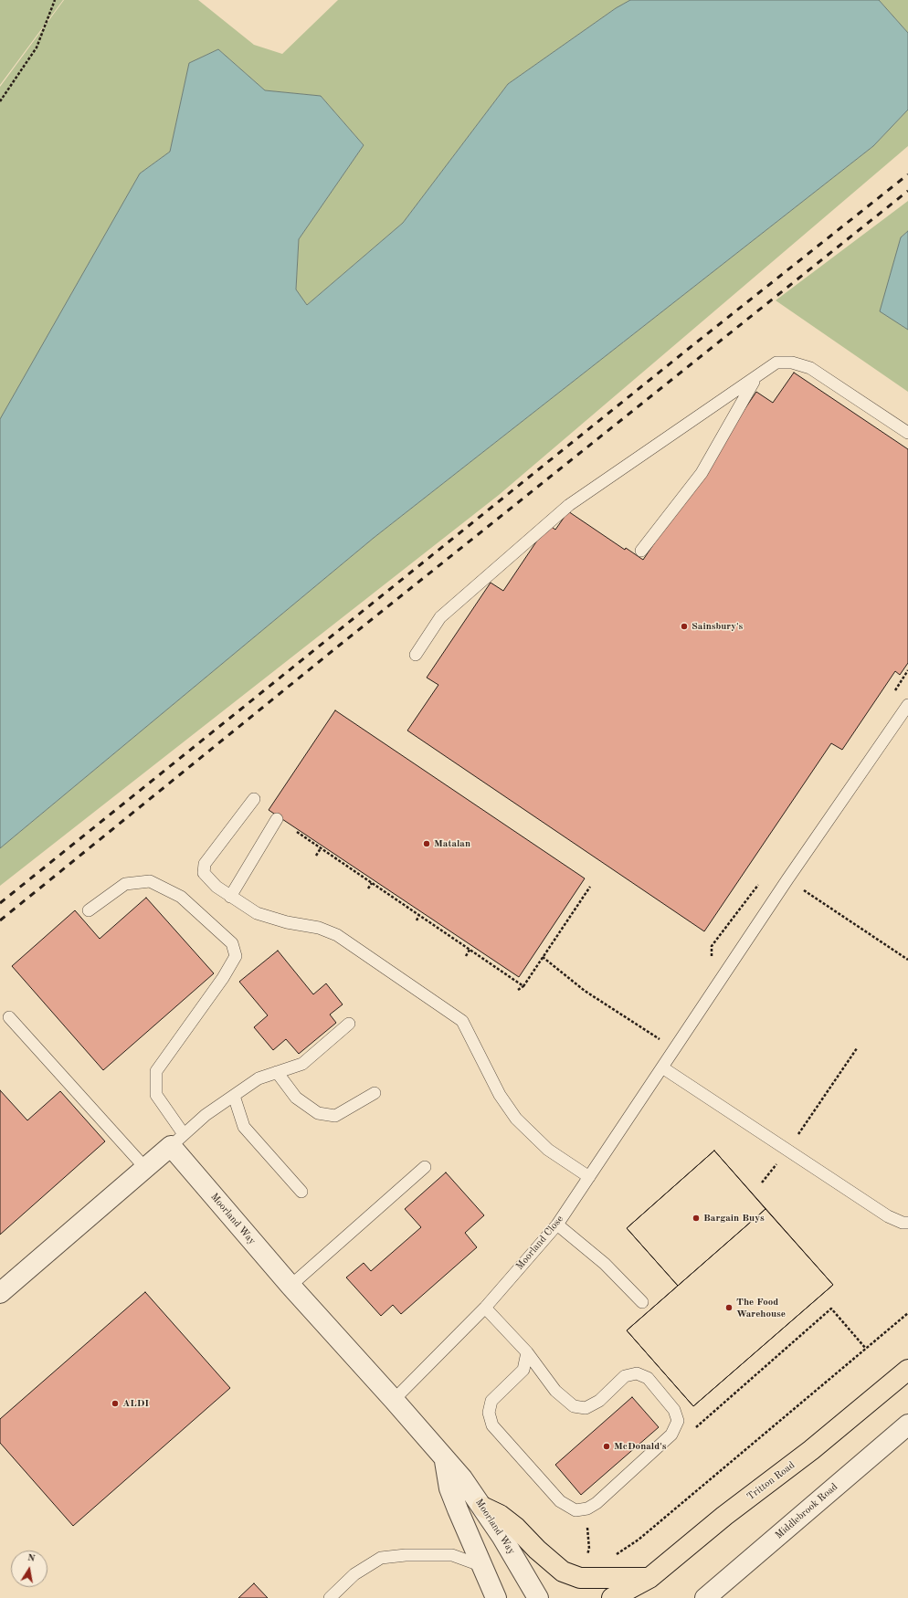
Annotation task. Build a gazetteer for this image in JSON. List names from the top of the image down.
{
  "streets": {
    "main road": ["Tritton Road"],
    "street": ["Moorland Way", "Middlebrook Road"],
    "lane": ["Moorland Close"]
  },
  "crossings": [
    ["Moorland Way", "Moorland Close"]
  ],
  "places": [
    "Sainsbury's",
    "Matalan",
    "Bargain Buys",
    "The Food Warehouse",
    "ALDI",
    "McDonald's"
  ],
  "north": "top"
}
